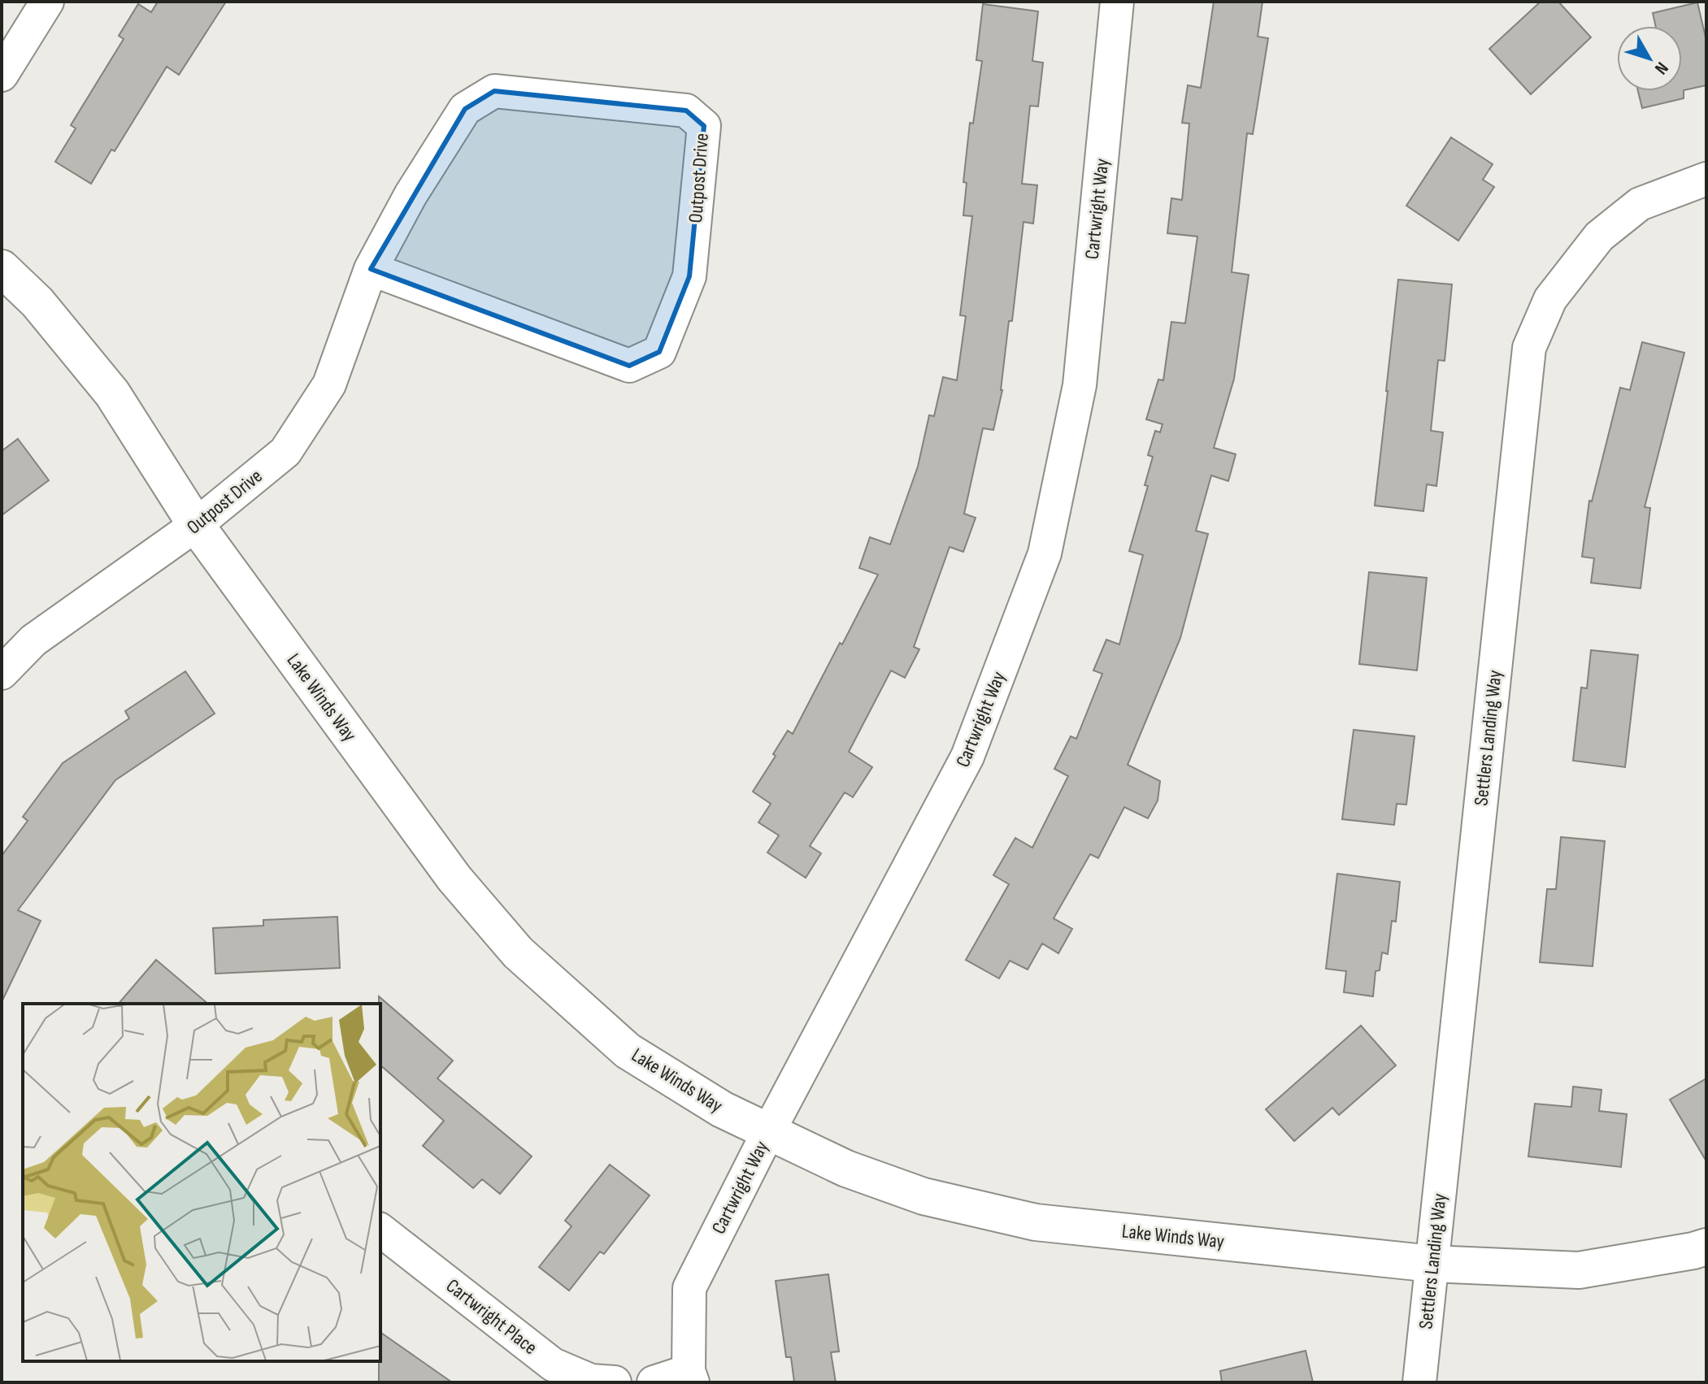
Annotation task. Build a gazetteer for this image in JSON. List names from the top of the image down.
{
  "streets": {
    "street": [
      "Outpost Drive",
      "Cartwright Way",
      "Lake Winds Way",
      "Settlers Landing Way",
      "Cartwright Place"
    ]
  },
  "crossings": [
    ["Outpost Drive", "Lake Winds Way"],
    ["Cartwright Way", "Lake Winds Way"],
    ["Lake Winds Way", "Settlers Landing Way"]
  ],
  "north": "bottom right"
}
